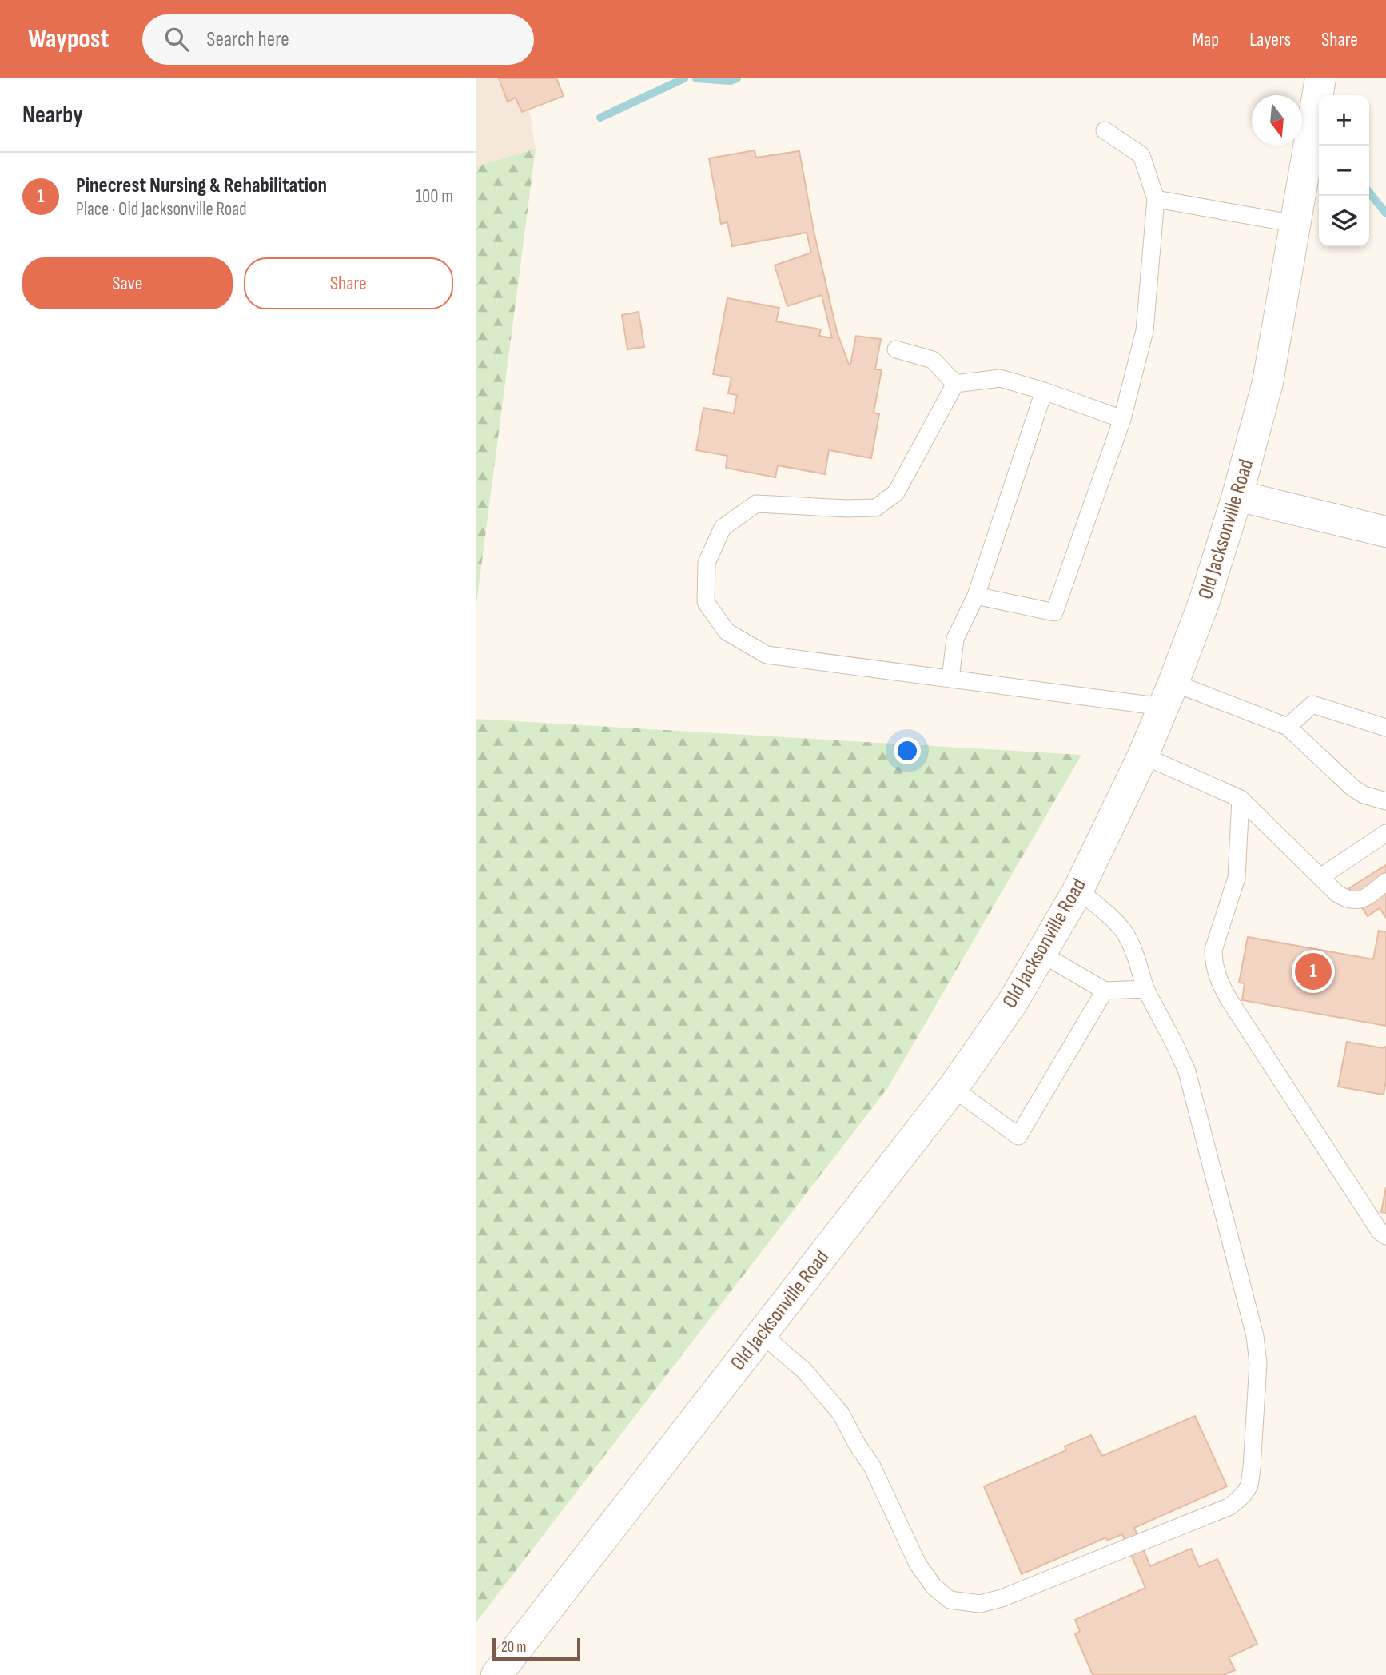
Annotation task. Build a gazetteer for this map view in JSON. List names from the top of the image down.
{
  "streets": {
    "main road": ["Old Jacksonville Road"]
  },
  "scale_bar": "20 m",
  "north": "bottom",
  "page": {
    "header": "Waypost",
    "search": "Search here",
    "nav": ["Map", "Layers", "Share"],
    "heading": "Nearby",
    "map_buttons": ["+", "−"],
    "list": [
      {
        "mark": "1",
        "name": "Pinecrest Nursing & Rehabilitation",
        "note": "Place · Old Jacksonville Road",
        "value": "100 m"
      }
    ],
    "buttons": ["Save", "Share"],
    "pins": "1",
    "scale": "20 m"
  }
}
